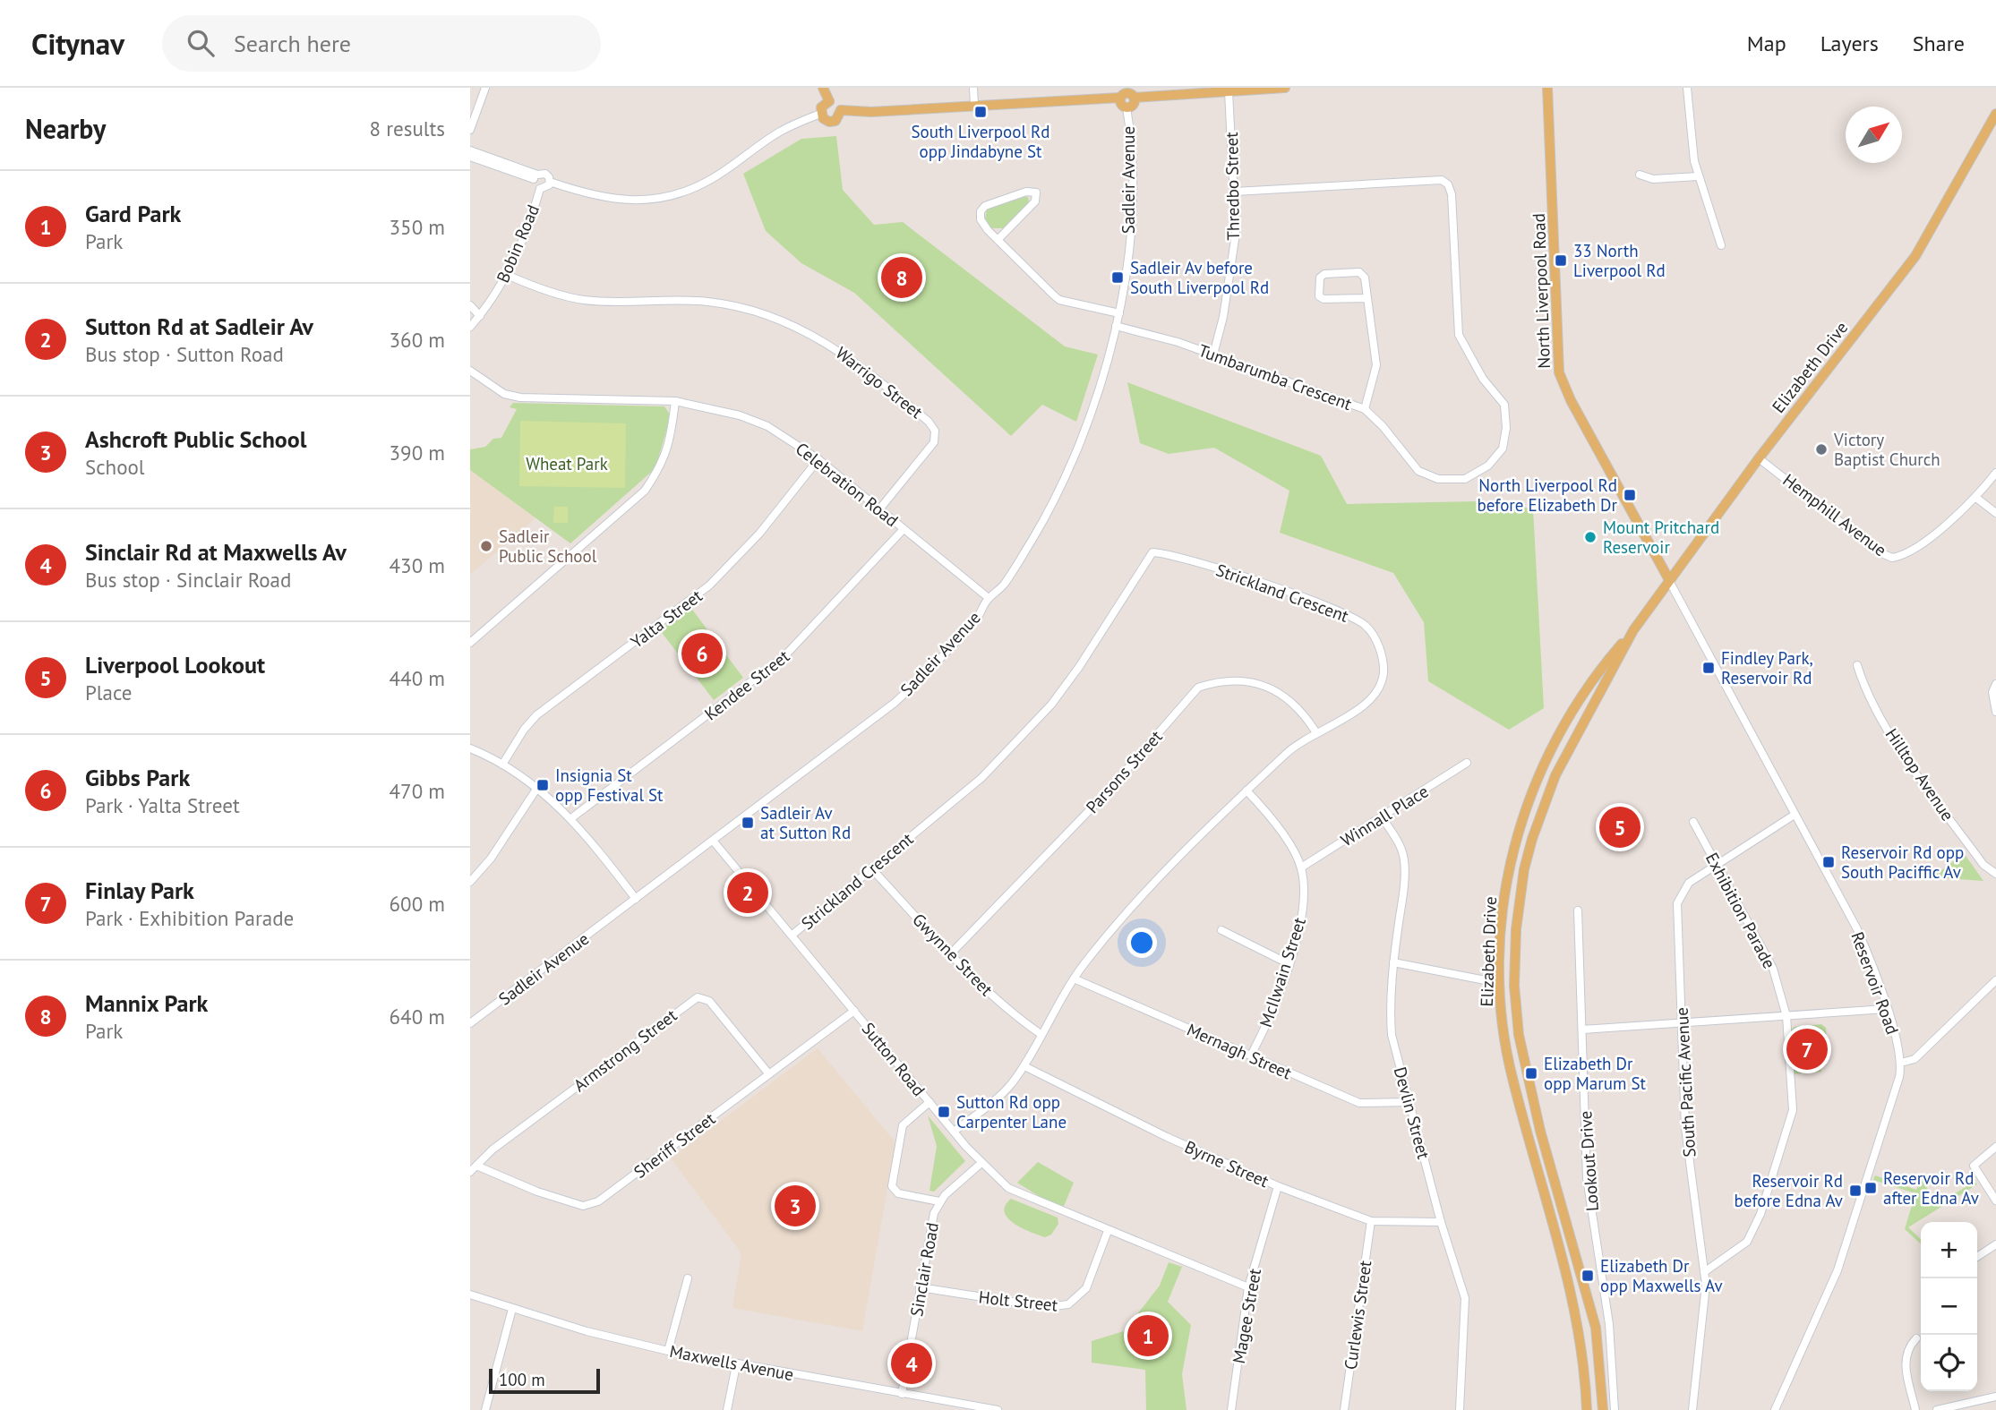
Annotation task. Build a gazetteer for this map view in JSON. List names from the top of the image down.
{
  "streets": {
    "main road": ["North Liverpool Road", "Elizabeth Drive"],
    "street": [
      "Sadleir Avenue",
      "Thredbo Street",
      "Bobin Road",
      "Tumbarumba Crescent",
      "Warrigo Street",
      "Celebration Road",
      "Hemphill Avenue",
      "Strickland Crescent",
      "Yalta Street",
      "Kendee Street",
      "Parsons Street",
      "Hilltop Avenue",
      "Winnall Place",
      "Exhibition Parade",
      "Gwynne Street",
      "McIlwain Street",
      "Reservoir Road",
      "Armstrong Street",
      "Mernagh Street",
      "Sutton Road",
      "South Pacific Avenue",
      "Devlin Street",
      "Sheriff Street",
      "Lookout Drive",
      "Byrne Street",
      "Sinclair Road",
      "Holt Street",
      "Curlewis Street",
      "Magee Street",
      "Maxwells Avenue"
    ]
  },
  "crossings": [
    ["Sadleir Avenue", "Tumbarumba Crescent"],
    ["Sadleir Avenue", "Celebration Road"],
    ["Sadleir Avenue", "Sutton Road"],
    ["Thredbo Street", "Tumbarumba Crescent"],
    ["Bobin Road", "Warrigo Street"],
    ["North Liverpool Road", "Elizabeth Drive"],
    ["North Liverpool Road", "Reservoir Road"],
    ["Elizabeth Drive", "Hemphill Avenue"],
    ["Elizabeth Drive", "Reservoir Road"],
    ["Warrigo Street", "Celebration Road"],
    ["Celebration Road", "Yalta Street"],
    ["Celebration Road", "Kendee Street"],
    ["Strickland Crescent", "Parsons Street"],
    ["Strickland Crescent", "Gwynne Street"],
    ["Strickland Crescent", "McIlwain Street"],
    ["Strickland Crescent", "Mernagh Street"],
    ["Strickland Crescent", "Sutton Road"],
    ["Strickland Crescent", "Byrne Street"],
    ["Parsons Street", "Gwynne Street"],
    ["Winnall Place", "McIlwain Street"],
    ["Winnall Place", "Devlin Street"],
    ["Exhibition Parade", "South Pacific Avenue"],
    ["McIlwain Street", "Mernagh Street"],
    ["Reservoir Road", "South Pacific Avenue"],
    ["Armstrong Street", "Sheriff Street"],
    ["Mernagh Street", "Devlin Street"],
    ["Sutton Road", "Sheriff Street"],
    ["Sutton Road", "Sinclair Road"],
    ["Sutton Road", "Holt Street"],
    ["Sutton Road", "Magee Street"],
    ["Devlin Street", "Byrne Street"],
    ["Byrne Street", "Curlewis Street"],
    ["Byrne Street", "Magee Street"],
    ["Sinclair Road", "Holt Street"],
    ["Sinclair Road", "Maxwells Avenue"]
  ],
  "parks": ["Wheat Park"],
  "places": {
    "transit": [
      "South Liverpool Rd opp Jindabyne St",
      "33 North Liverpool Rd",
      "Sadleir Av before South Liverpool Rd",
      "North Liverpool Rd before Elizabeth Dr",
      "Findley Park, Reservoir Rd",
      "Insignia St opp Festival St",
      "Sadleir Av at Sutton Rd",
      "Reservoir Rd opp South Paciffic Av",
      "Elizabeth Dr opp Marum St",
      "Sutton Rd opp Carpenter Lane",
      "Reservoir Rd after Edna Av",
      "Reservoir Rd before Edna Av",
      "Elizabeth Dr opp Maxwells Av"
    ],
    "other": ["Victory Baptist Church", "Mount Pritchard Reservoir", "Sadleir Public School"]
  },
  "scale_bar": "100 m",
  "north": "top right",
  "page": {
    "header": "Citynav",
    "search": "Search here",
    "nav": ["Map", "Layers", "Share"],
    "heading": ["Nearby", "8 results"],
    "list": [
      {
        "mark": "1",
        "name": "Gard Park",
        "note": "Park",
        "value": "350 m"
      },
      {
        "mark": "2",
        "name": "Sutton Rd at Sadleir Av",
        "note": "Bus stop · Sutton Road",
        "value": "360 m"
      },
      {
        "mark": "3",
        "name": "Ashcroft Public School",
        "note": "School",
        "value": "390 m"
      },
      {
        "mark": "4",
        "name": "Sinclair Rd at Maxwells Av",
        "note": "Bus stop · Sinclair Road",
        "value": "430 m"
      },
      {
        "mark": "5",
        "name": "Liverpool Lookout",
        "note": "Place",
        "value": "440 m"
      },
      {
        "mark": "6",
        "name": "Gibbs Park",
        "note": "Park · Yalta Street",
        "value": "470 m"
      },
      {
        "mark": "7",
        "name": "Finlay Park",
        "note": "Park · Exhibition Parade",
        "value": "600 m"
      },
      {
        "mark": "8",
        "name": "Mannix Park",
        "note": "Park",
        "value": "640 m"
      }
    ],
    "pins": [
      "8",
      "6",
      "5",
      "2",
      "7",
      "3",
      "1",
      "4"
    ],
    "map_buttons": ["+", "−"],
    "scale": "100 m"
  }
}
